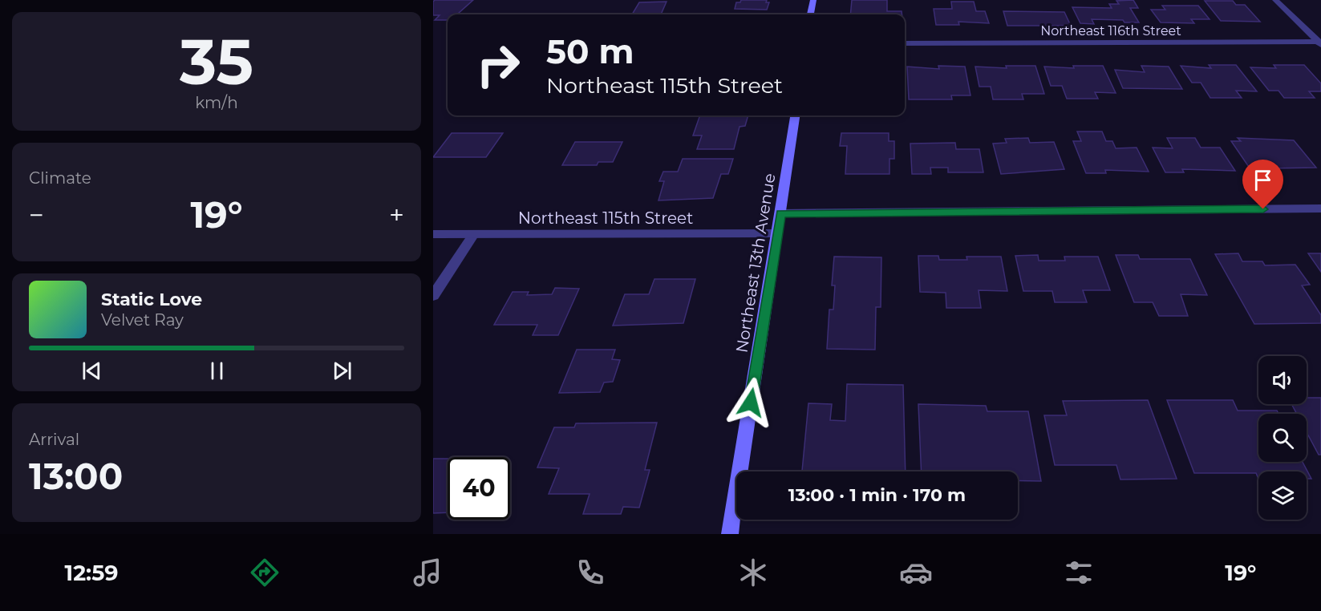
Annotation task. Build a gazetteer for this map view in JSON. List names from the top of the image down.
{
  "streets": {
    "street": ["Northeast 116th Street", "Northeast 115th Street", "Northeast 13th Avenue"]
  },
  "crossings": [
    ["Northeast 115th Street", "Northeast 13th Avenue"]
  ],
  "page": {
    "tile": [
      ["35", "km/h"],
      "Climate",
      ["Arrival", "13:00"]
    ],
    "turn": ["50 m", "Northeast 115th Street"],
    "heat": ["−", "19°", "+"],
    "song": ["Static Love", "Velvet Ray"],
    "limit": "40",
    "trip": "13:00 · 1 min · 170 m",
    "tabs": ["12:59", "19°"]
  }
}
